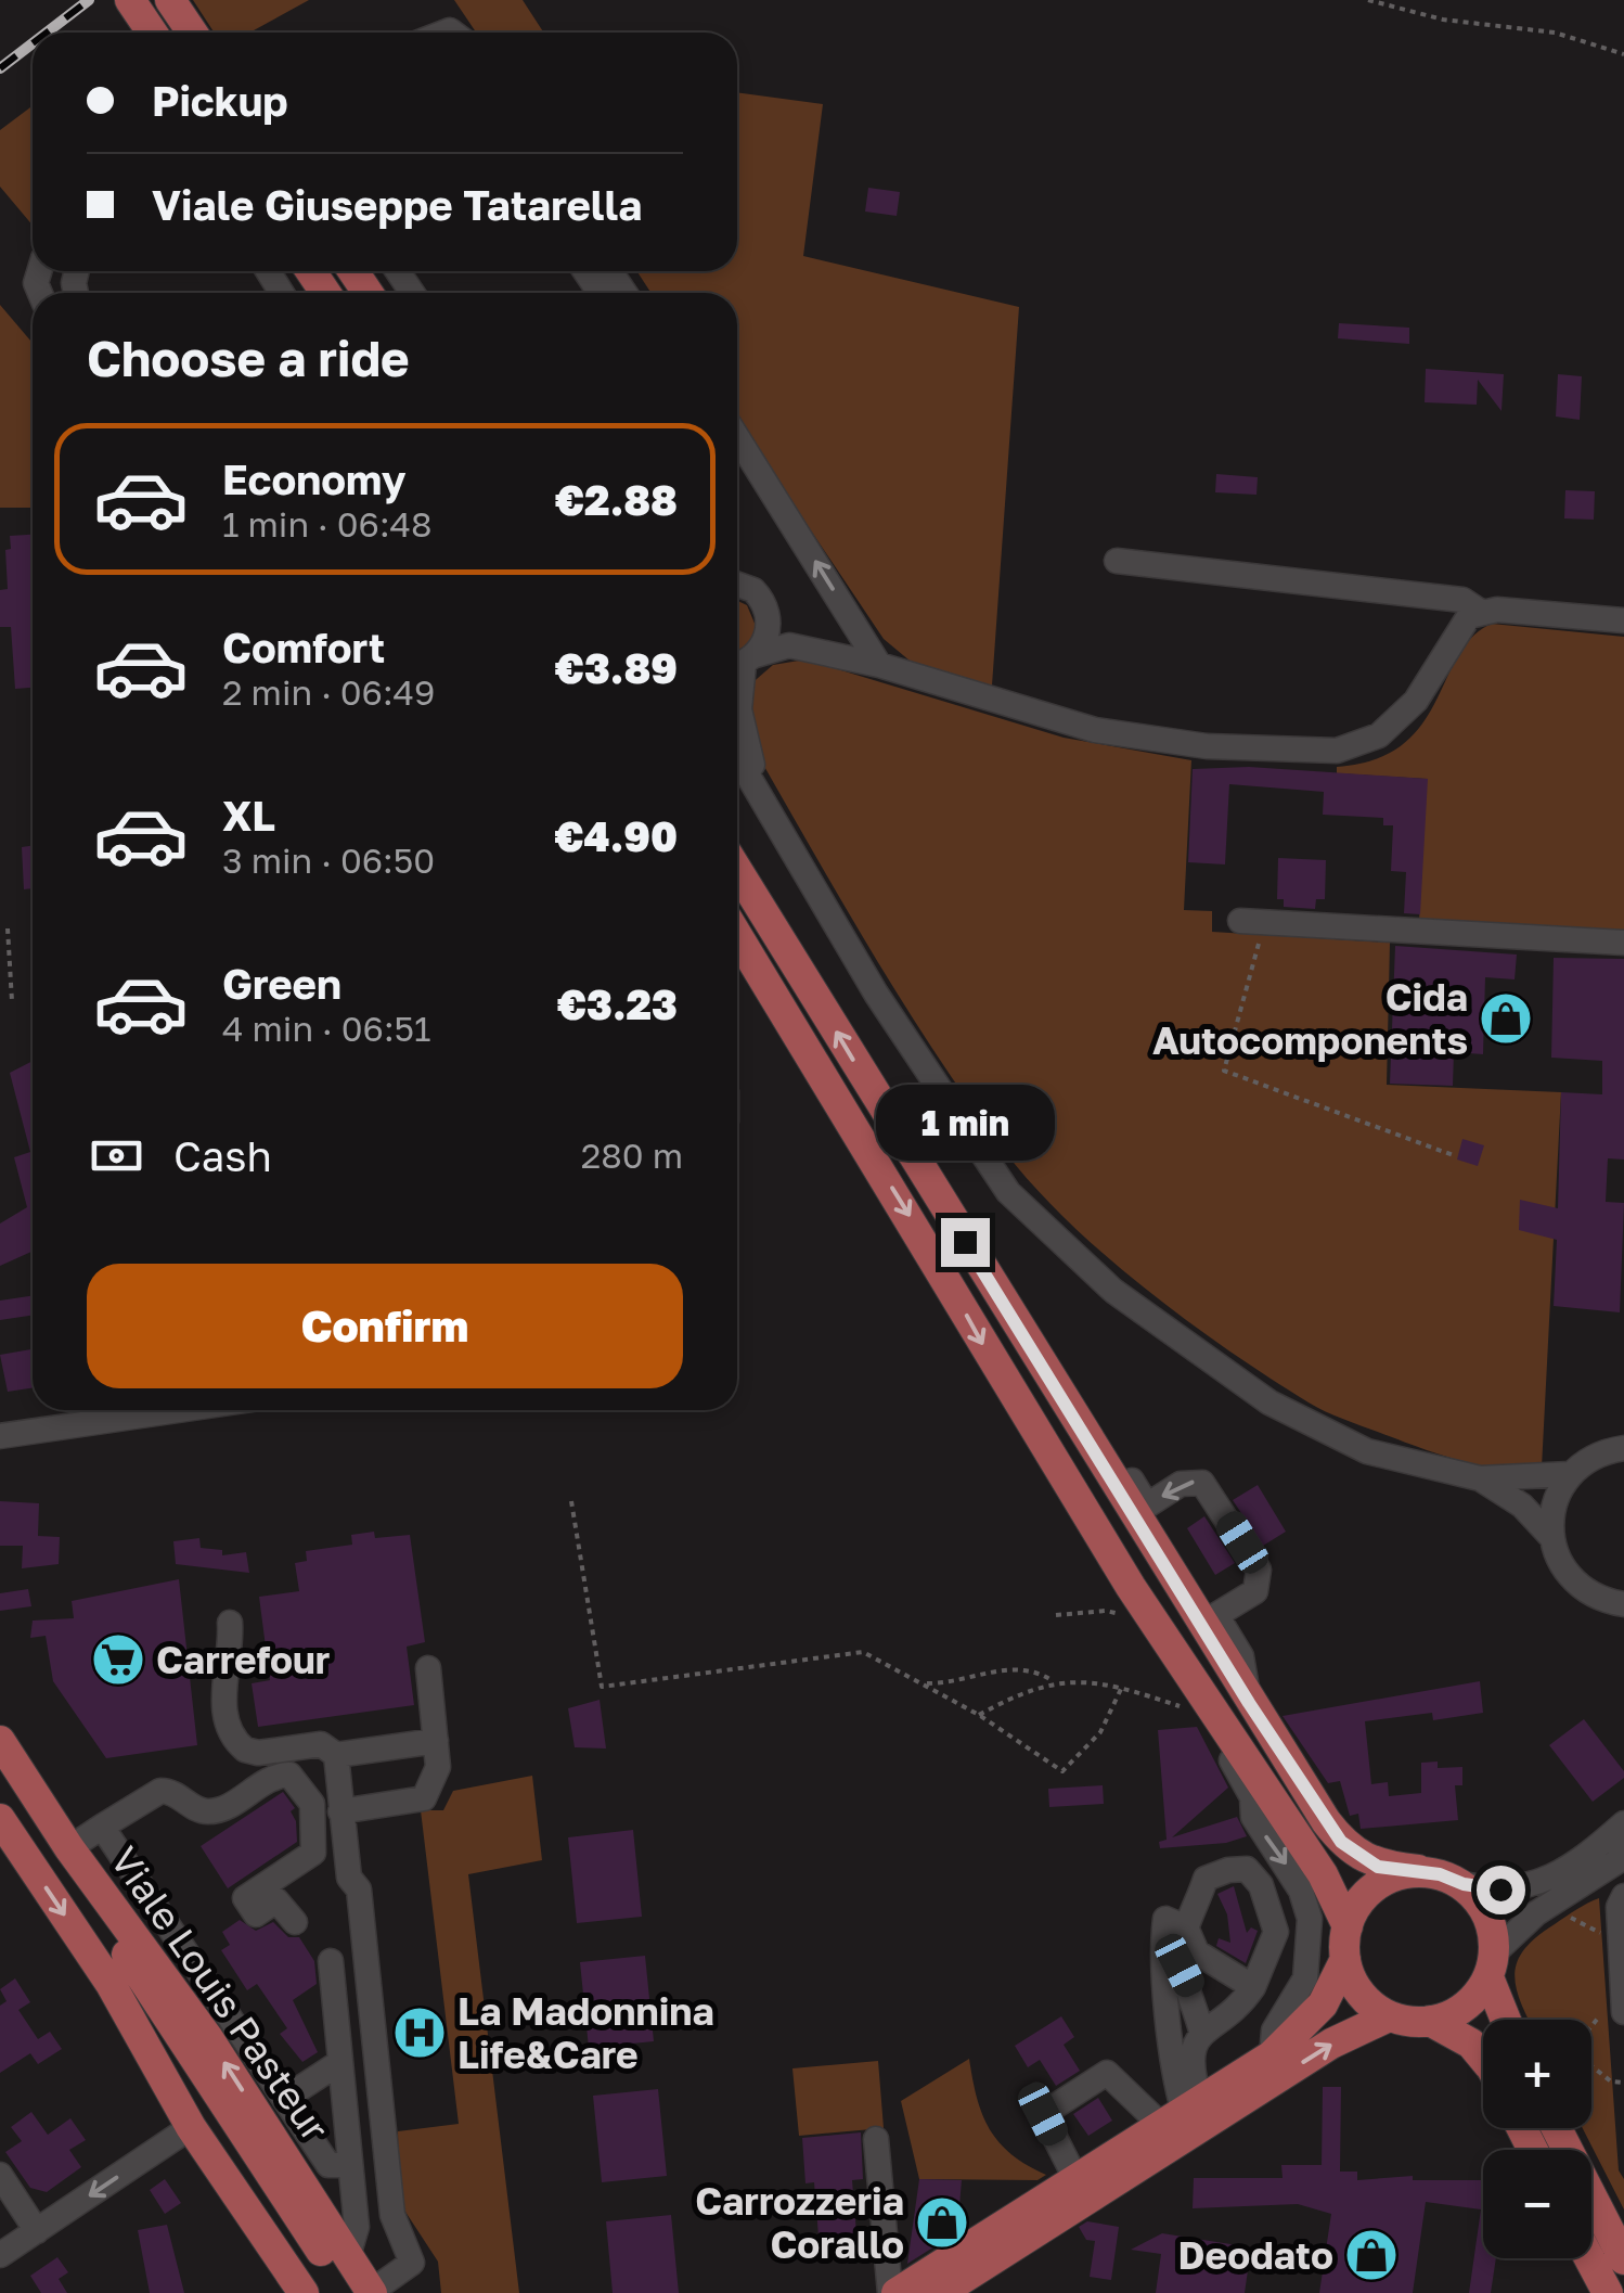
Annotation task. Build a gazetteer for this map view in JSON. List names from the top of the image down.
{
  "streets": {
    "main road": ["Viale Louis Pasteur"]
  },
  "places": {
    "shop": ["Cida Autocomponents", "Carrozzeria Corallo", "Deodato"],
    "supermarket": ["Carrefour"],
    "hospital": ["La Madonnina Life&Care"]
  },
  "page": {
    "banner": ["Pickup", "Viale Giuseppe Tatarella"],
    "heading": "Choose a ride",
    "list": [
      {
        "name": "Economy",
        "note": "1 min · 06:48",
        "value": "€2.88"
      },
      {
        "name": "Comfort",
        "note": "2 min · 06:49",
        "value": "€3.89"
      },
      {
        "name": "XL",
        "note": "3 min · 06:50",
        "value": "€4.90"
      },
      {
        "name": "Green",
        "note": "4 min · 06:51",
        "value": "€3.23"
      }
    ],
    "bubble": "1 min",
    "pay": ["Cash", "280 m"],
    "buttons": "Confirm",
    "map_buttons": ["+", "−"]
  }
}
